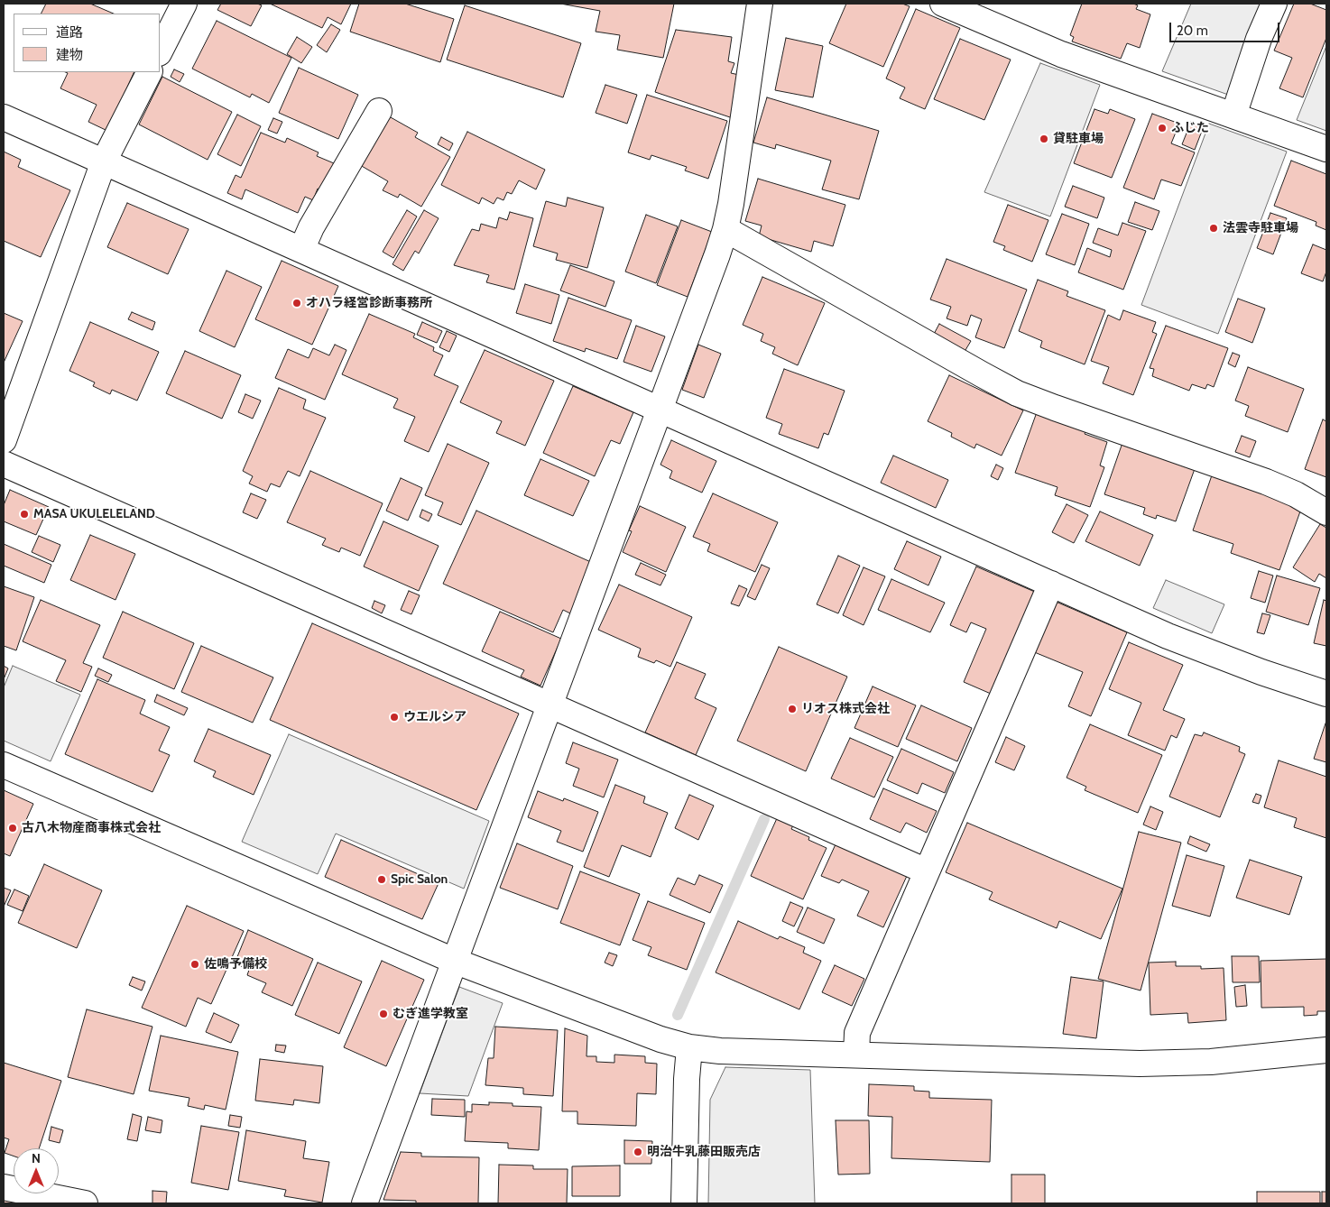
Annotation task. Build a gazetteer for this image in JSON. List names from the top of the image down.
{
  "places": [
    "ふじた",
    "貸駐車場",
    "法雲寺駐車場",
    "オハラ経営診断事務所",
    "MASA UKULELELAND",
    "リオス株式会社",
    "ウエルシア",
    "古八木物産商事株式会社",
    "Spic Salon",
    "佐鳴予備校",
    "むぎ進学教室",
    "明治牛乳藤田販売店"
  ],
  "legend": ["道路", "建物"],
  "scale_bar": "20 m",
  "north": "top"
}
